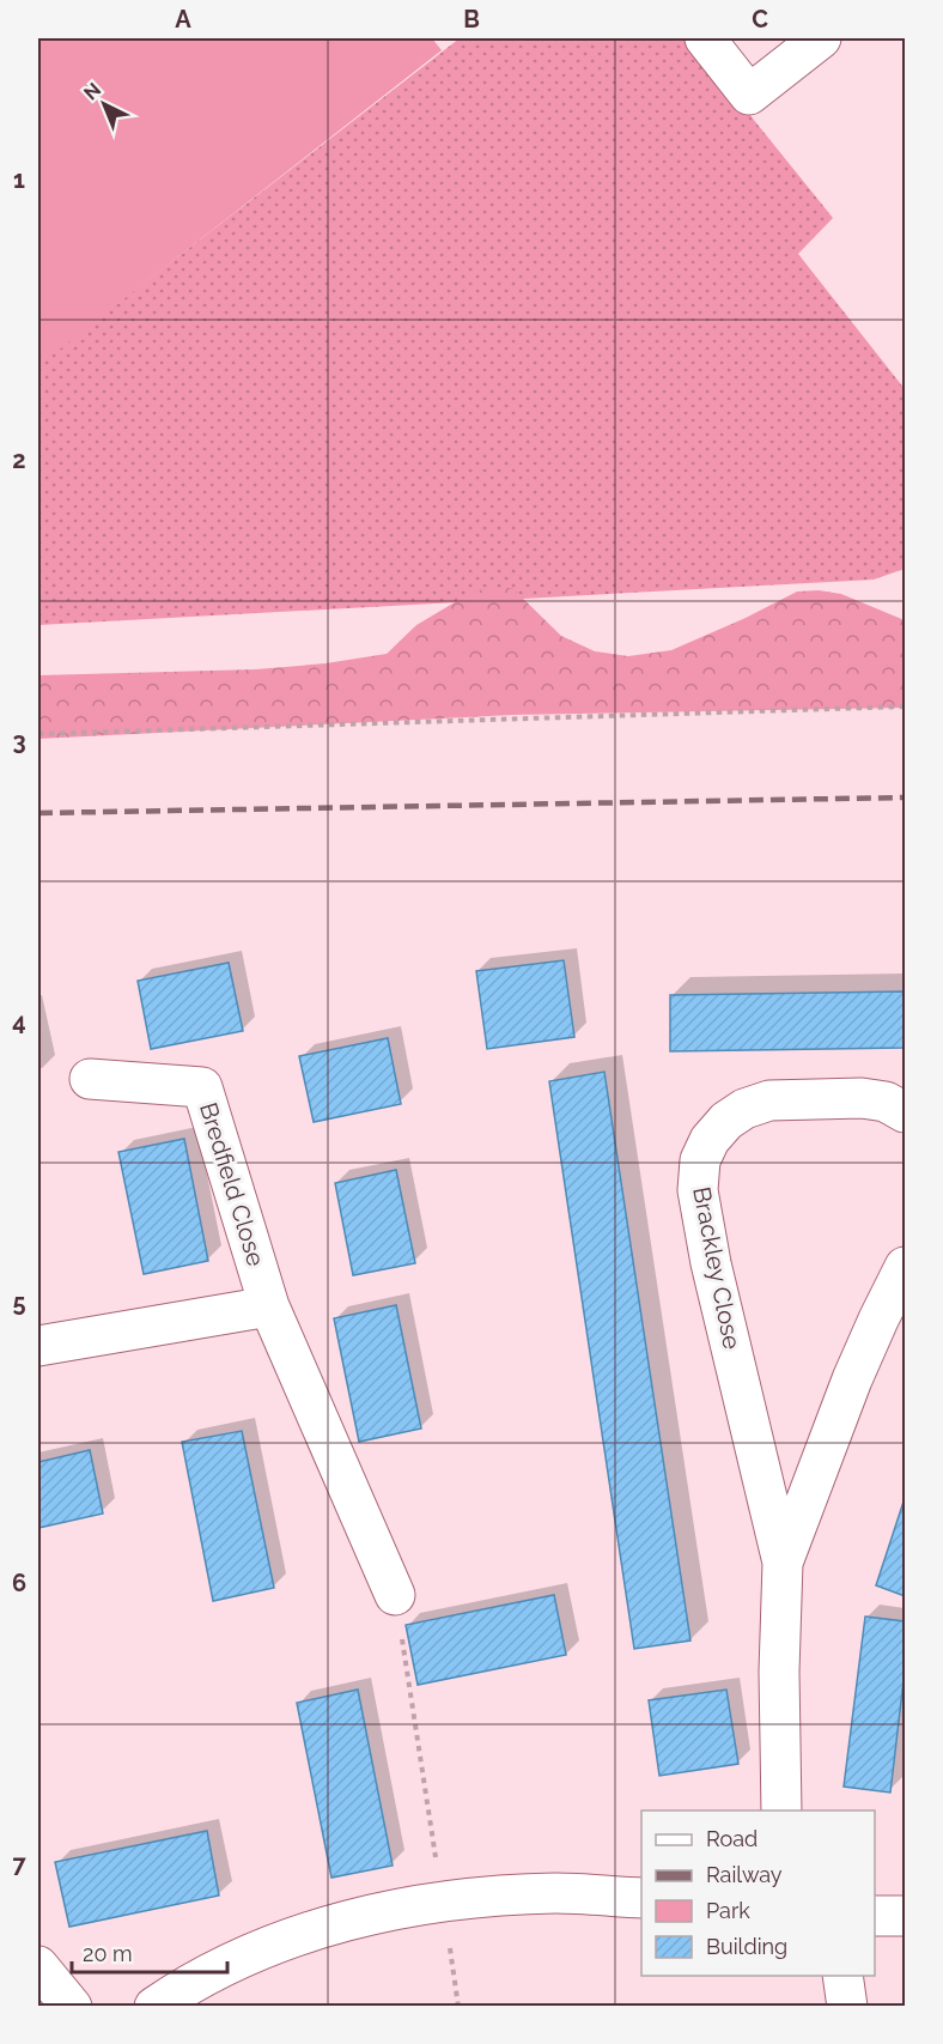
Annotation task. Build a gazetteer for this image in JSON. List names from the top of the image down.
{
  "streets": {
    "street": ["Bredfield Close", "Brackley Close"]
  },
  "legend": [
    "Road",
    "Railway",
    "Park",
    "Building"
  ],
  "scale_bar": "20 m",
  "north": "top left",
  "grid": {
    "columns": ["A", "B", "C"],
    "rows": [
      "1",
      "2",
      "3",
      "4",
      "5",
      "6",
      "7"
    ]
  }
}
